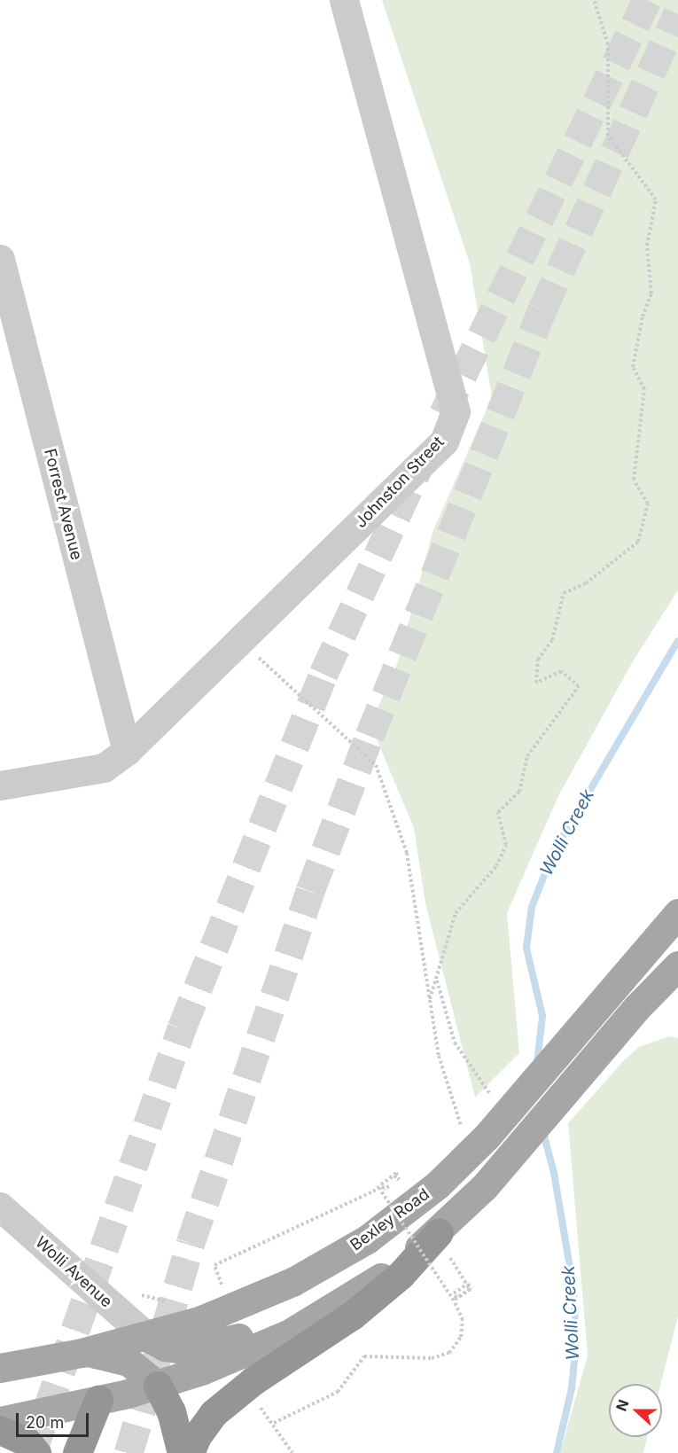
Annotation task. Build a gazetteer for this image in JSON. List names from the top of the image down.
{
  "streets": {
    "main road": ["Bexley Road"],
    "street": ["Johnston Street", "Forrest Avenue", "Wolli Avenue"]
  },
  "crossings": [
    ["Johnston Street", "Forrest Avenue"],
    ["Bexley Road", "Wolli Avenue"]
  ],
  "water": ["Wolli Creek"],
  "scale_bar": "20 m",
  "north": "left"
}
